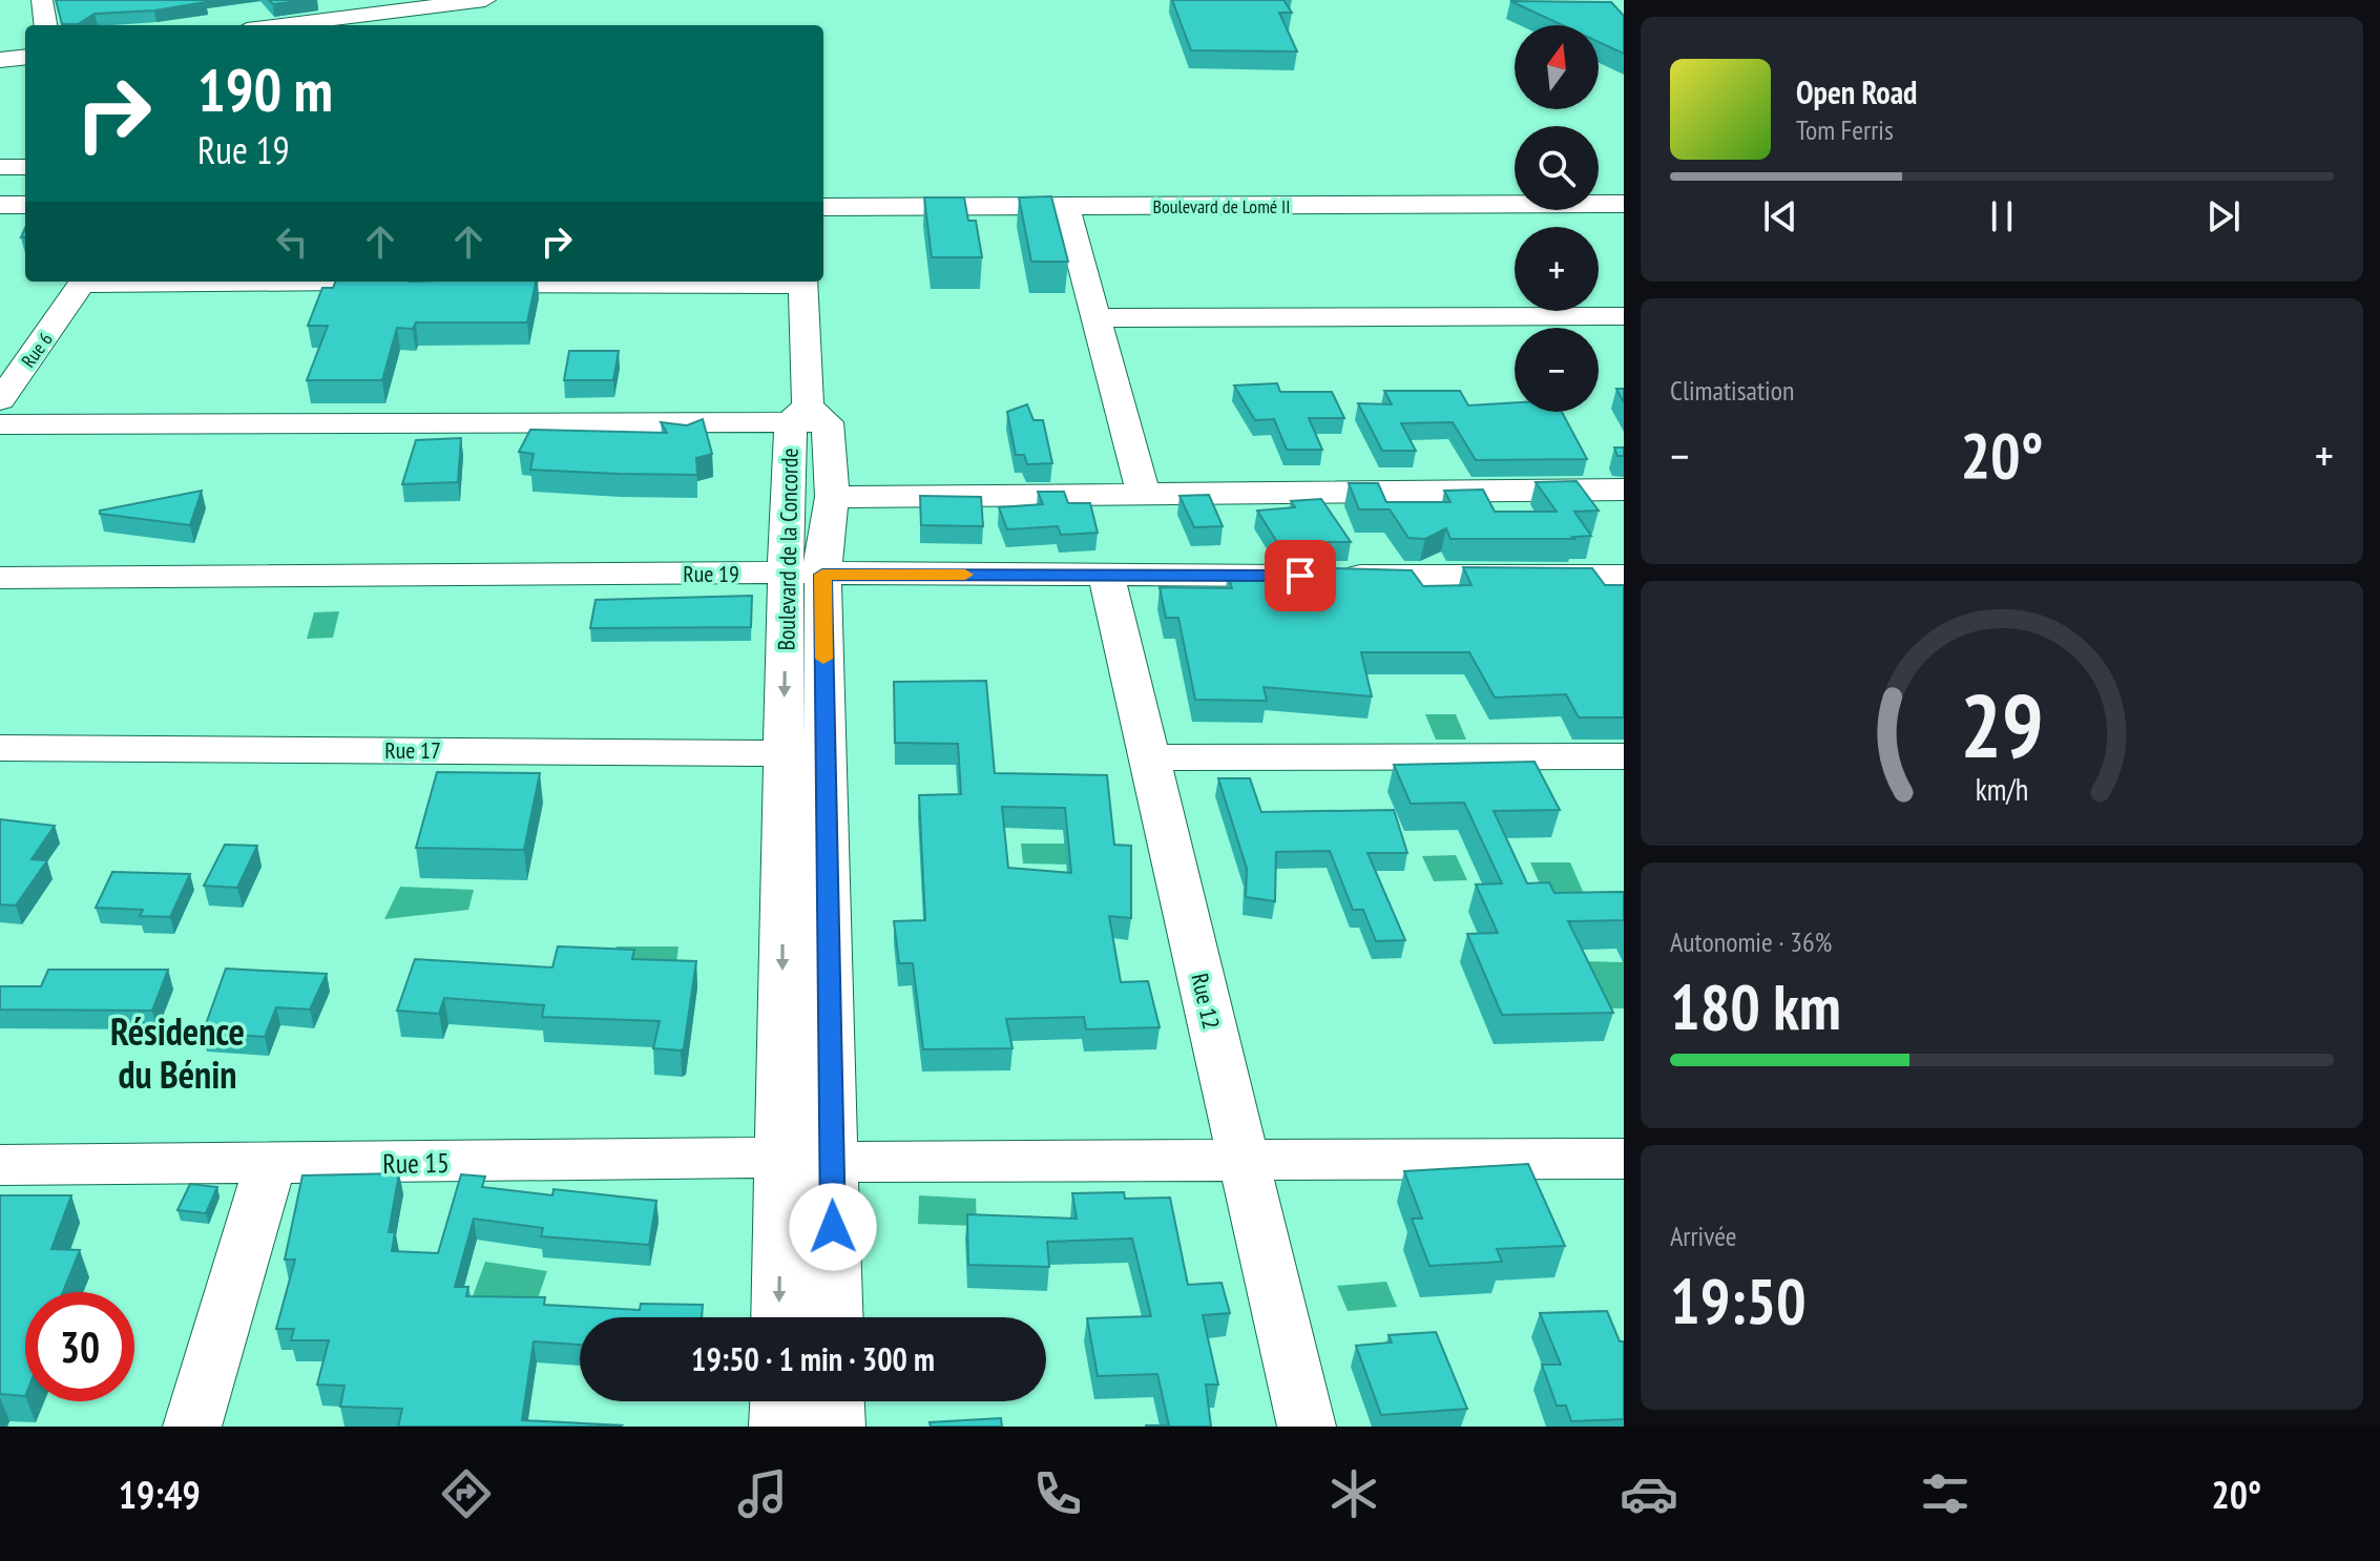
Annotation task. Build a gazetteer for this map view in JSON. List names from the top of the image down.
{
  "streets": {
    "street": [
      "Boulevard de Lomé II",
      "Rue 6",
      "Boulevard de la Concorde",
      "Rue 19",
      "Rue 17",
      "Rue 12",
      "Rue 15"
    ]
  },
  "crossings": [
    ["Boulevard de la Concorde", "Rue 19"],
    ["Boulevard de la Concorde", "Rue 17"],
    ["Boulevard de la Concorde", "Rue 15"],
    ["Rue 19", "Rue 12"],
    ["Rue 12", "Rue 15"]
  ],
  "districts": ["Résidence du Bénin"],
  "north": "top",
  "page": {
    "map_buttons": ["+", "−"],
    "turn": ["190 m", "Rue 19"],
    "song": ["Open Road", "Tom Ferris"],
    "tile": [
      "Climatisation",
      ["Autonomie · 36%", "180 km"],
      ["Arrivée", "19:50"]
    ],
    "heat": ["−", "20°", "+"],
    "limit": "30",
    "trip": "19:50 · 1 min · 300 m",
    "tabs": ["19:49", "20°"],
    "gauge": ["29", "km/h"]
  }
}
